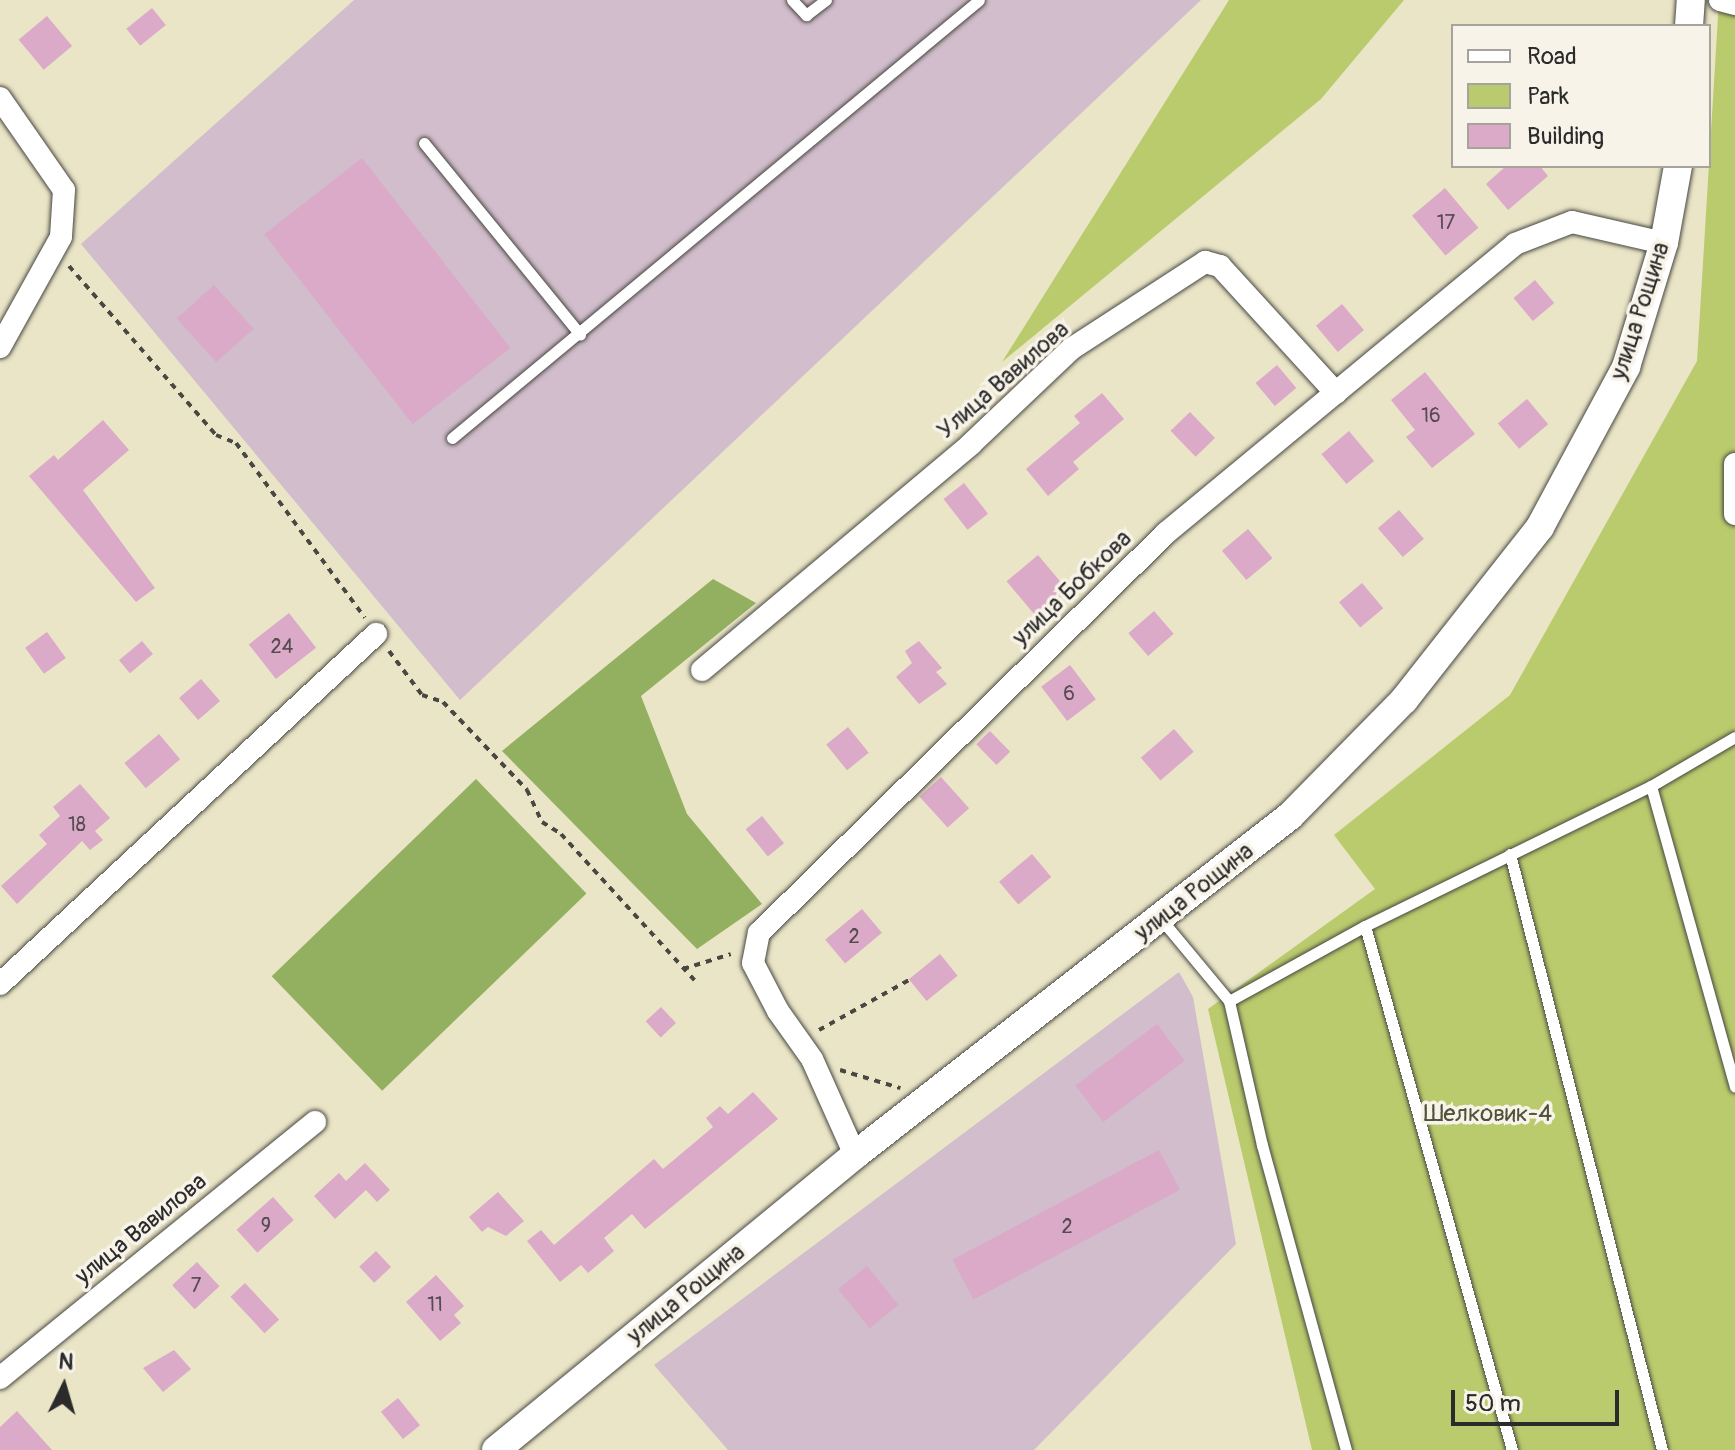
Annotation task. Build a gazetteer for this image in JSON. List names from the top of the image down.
{
  "streets": {
    "street": [
      "улица Рощина",
      "Улица Вавилова",
      "улица Бобкова",
      "улица Вавилова"
    ]
  },
  "crossings": [
    ["улица Рощина", "улица Бобкова"],
    ["Улица Вавилова", "улица Бобкова"]
  ],
  "parks": ["Шелковик-4"],
  "house_numbers": [
    "17",
    "16",
    "24",
    "6",
    "18",
    "2",
    "9",
    "2",
    "7",
    "11"
  ],
  "legend": ["Road", "Park", "Building"],
  "scale_bar": "50 m",
  "north": "top"
}
